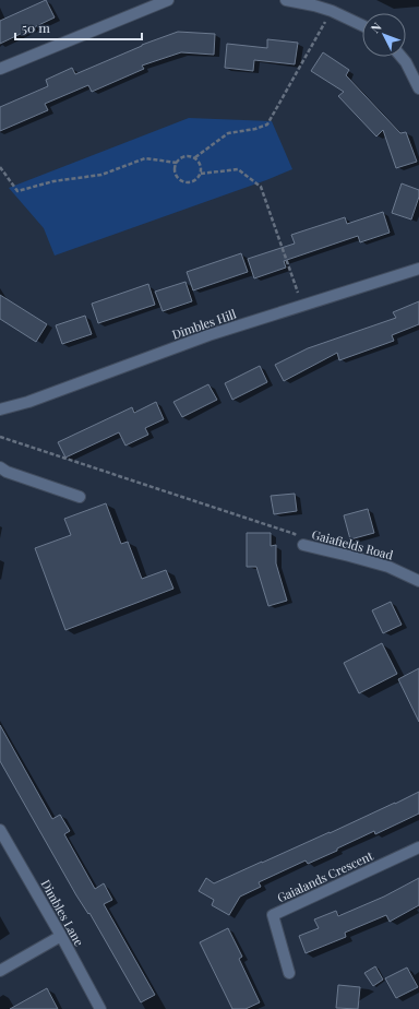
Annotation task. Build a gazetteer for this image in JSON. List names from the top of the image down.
{
  "streets": {
    "street": [
      "Dimbles Hill",
      "Gaiafields Road",
      "Gaialands Crescent",
      "Dimbles Lane"
    ]
  },
  "scale_bar": "50 m",
  "north": "top left"
}
